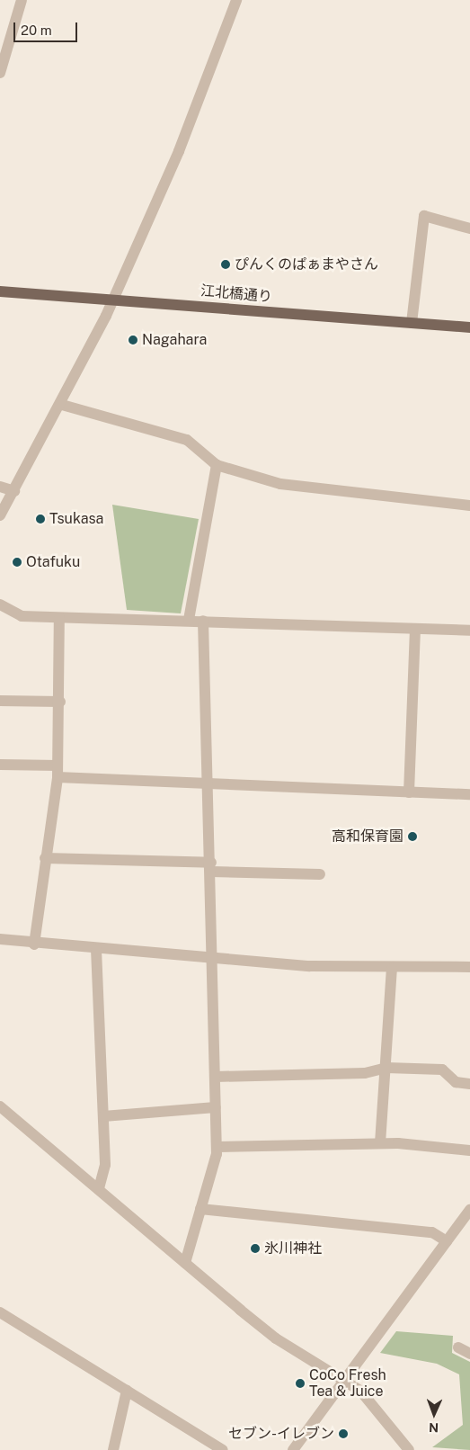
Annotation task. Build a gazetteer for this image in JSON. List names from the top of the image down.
{
  "streets": {
    "main road": ["江北橋通り"]
  },
  "places": [
    "ぴんくのぱぁまやさん",
    "Nagahara",
    "Tsukasa",
    "Otafuku",
    "高和保育園",
    "氷川神社",
    "CoCo Fresh Tea & Juice",
    "セブン-イレブン"
  ],
  "scale_bar": "20 m",
  "north": "bottom"
}
